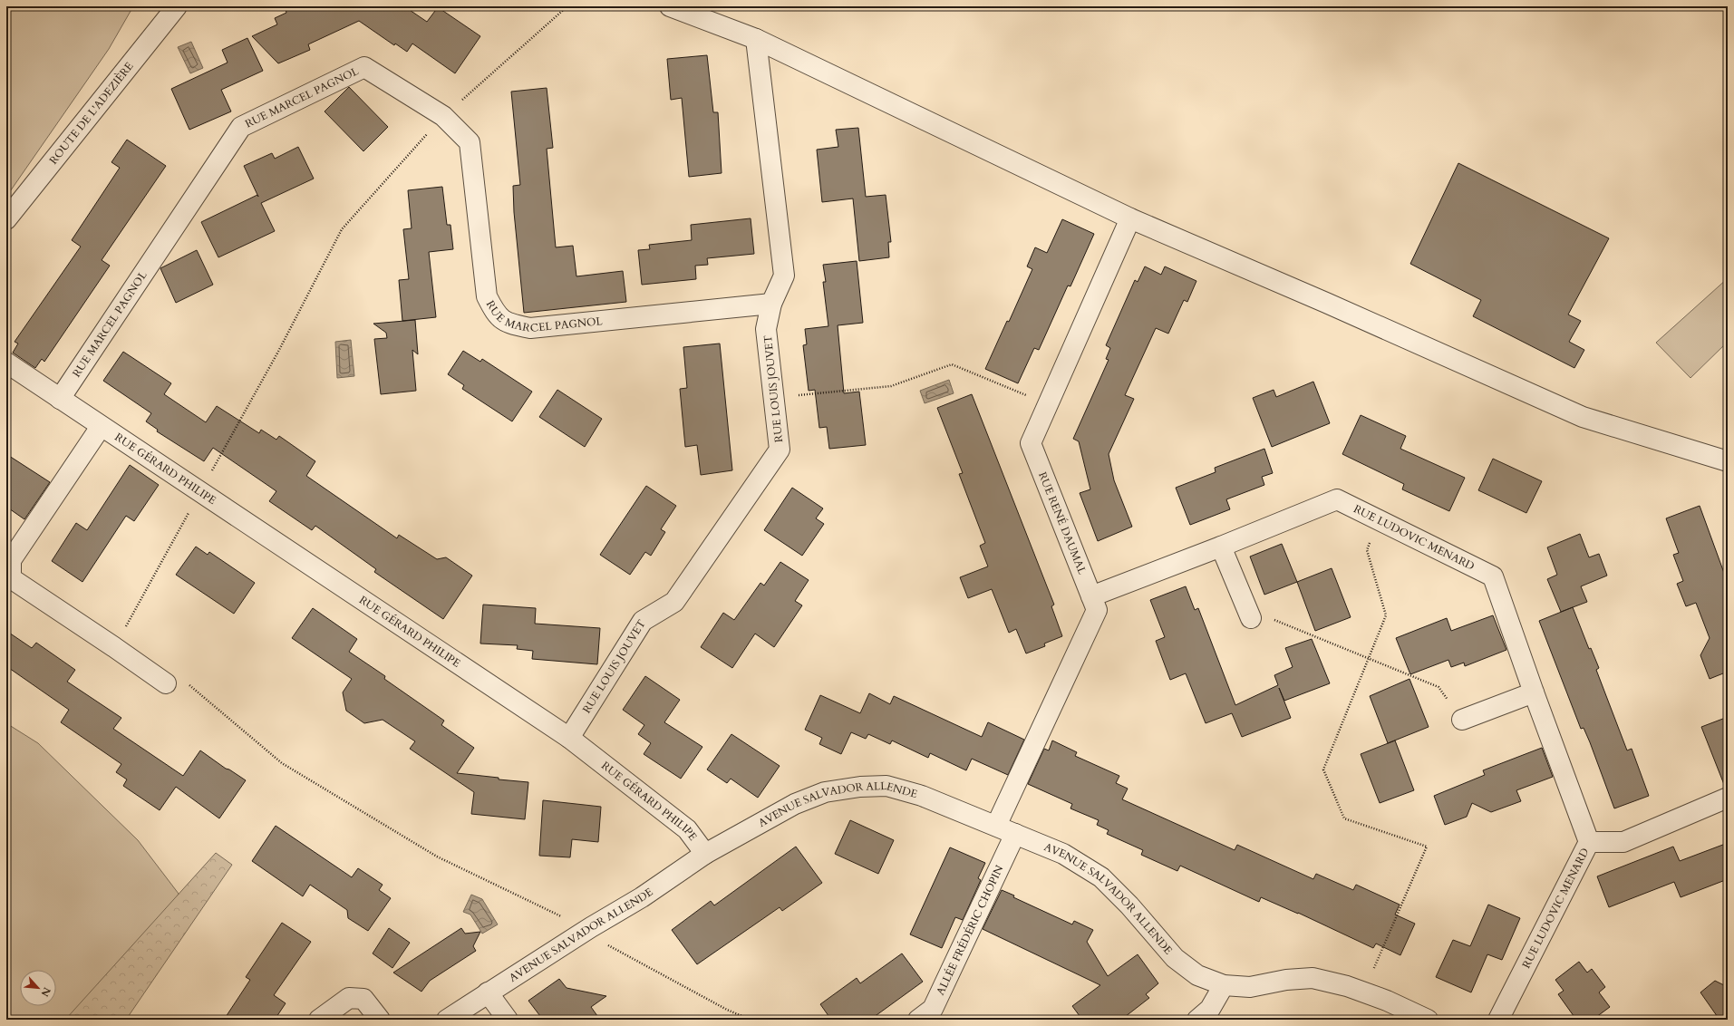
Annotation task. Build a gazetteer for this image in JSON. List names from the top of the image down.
{
  "streets": {
    "street": [
      "RUE MARCEL PAGNOL",
      "ROUTE DE L'ADEZIÈRE",
      "RUE LOUIS JOUVET",
      "RUE GÉRARD PHILIPE",
      "RUE RENÉ DAUMAL",
      "RUE LUDOVIC MENARD",
      "AVENUE SALVADOR ALLENDE",
      "ALLÉE FRÉDÉRIC CHOPIN"
    ]
  },
  "crossings": [
    ["RUE MARCEL PAGNOL", "RUE LOUIS JOUVET"],
    ["RUE MARCEL PAGNOL", "RUE GÉRARD PHILIPE"],
    ["RUE LOUIS JOUVET", "RUE GÉRARD PHILIPE"],
    ["RUE GÉRARD PHILIPE", "AVENUE SALVADOR ALLENDE"],
    ["RUE RENÉ DAUMAL", "RUE LUDOVIC MENARD"],
    ["RUE RENÉ DAUMAL", "AVENUE SALVADOR ALLENDE"],
    ["AVENUE SALVADOR ALLENDE", "ALLÉE FRÉDÉRIC CHOPIN"]
  ],
  "north": "bottom right"
}
